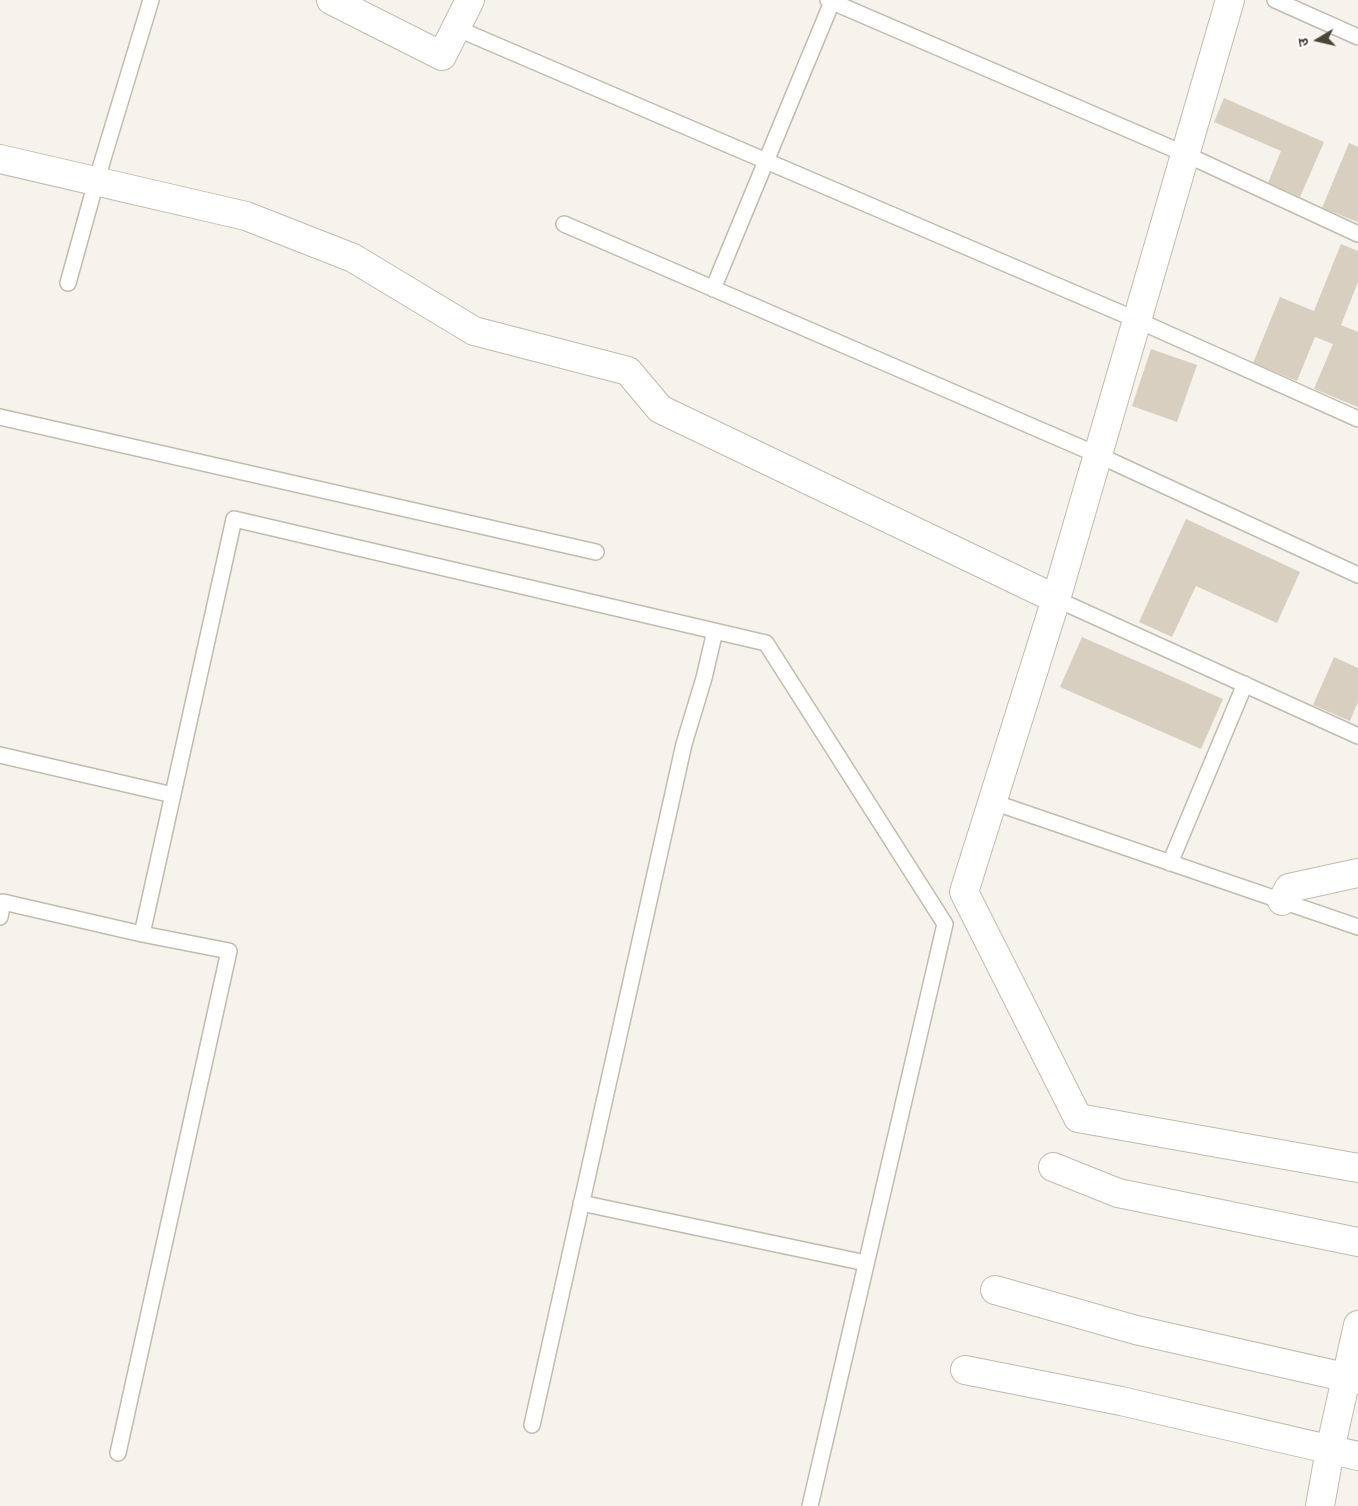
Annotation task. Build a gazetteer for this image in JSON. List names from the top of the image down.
{
  "north": "left"
}
